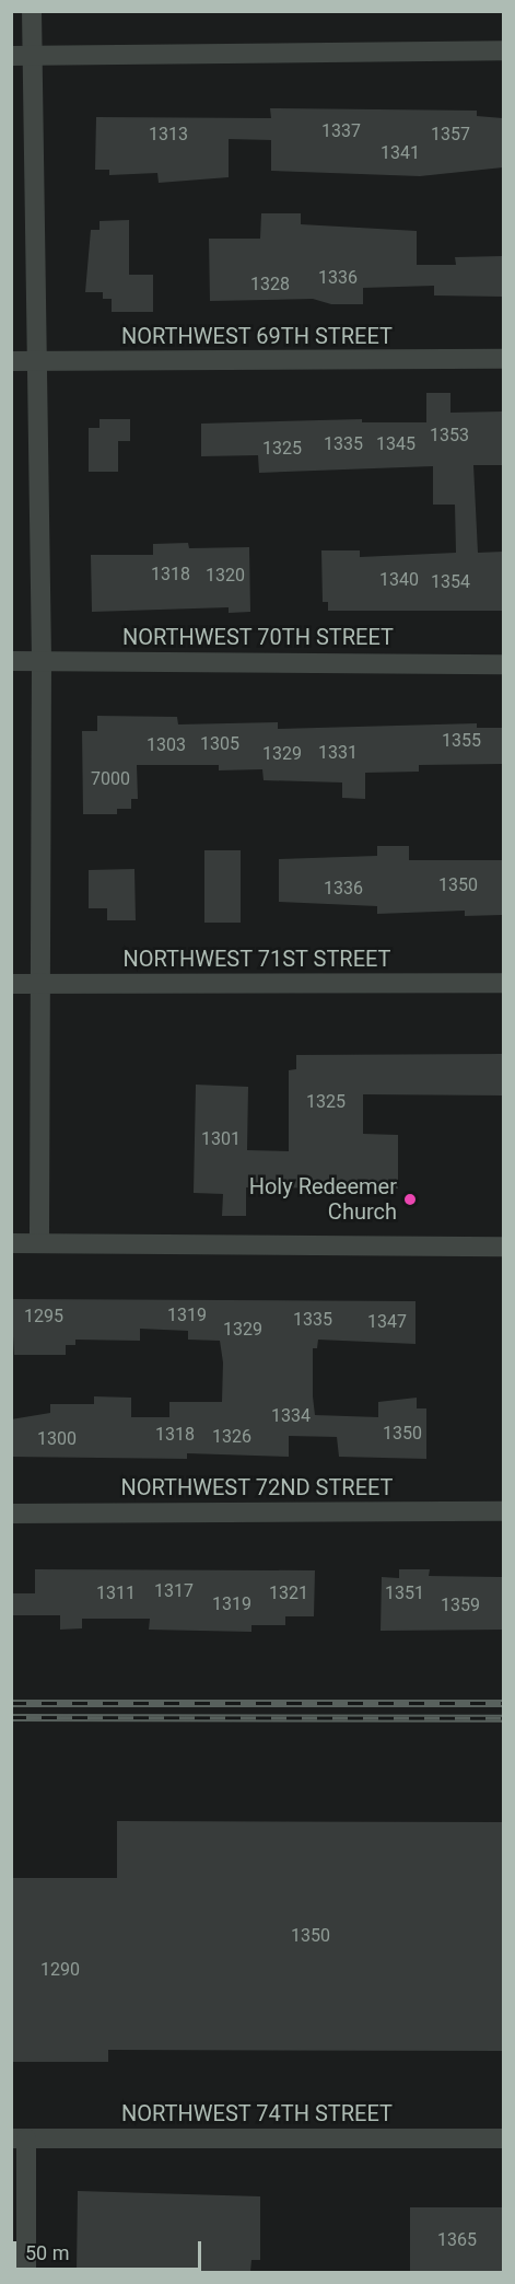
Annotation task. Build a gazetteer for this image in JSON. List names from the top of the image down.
{
  "streets": {
    "street": [
      "NORTHWEST 69TH STREET",
      "NORTHWEST 70TH STREET",
      "NORTHWEST 71ST STREET",
      "NORTHWEST 72ND STREET",
      "NORTHWEST 74TH STREET"
    ]
  },
  "places": ["Holy Redeemer Church"],
  "house_numbers": [
    "1337",
    "1313",
    "1357",
    "1341",
    "1336",
    "1328",
    "1353",
    "1335",
    "1345",
    "1325",
    "1318",
    "1320",
    "1340",
    "1354",
    "1355",
    "1305",
    "1303",
    "1331",
    "1329",
    "7000",
    "1350",
    "1336",
    "1325",
    "1301",
    "1319",
    "1295",
    "1335",
    "1347",
    "1329",
    "1334",
    "1350",
    "1318",
    "1326",
    "1300",
    "1317",
    "1311",
    "1321",
    "1351",
    "1319",
    "1359",
    "1350",
    "1290",
    "1365"
  ],
  "scale_bar": "50 m"
}
